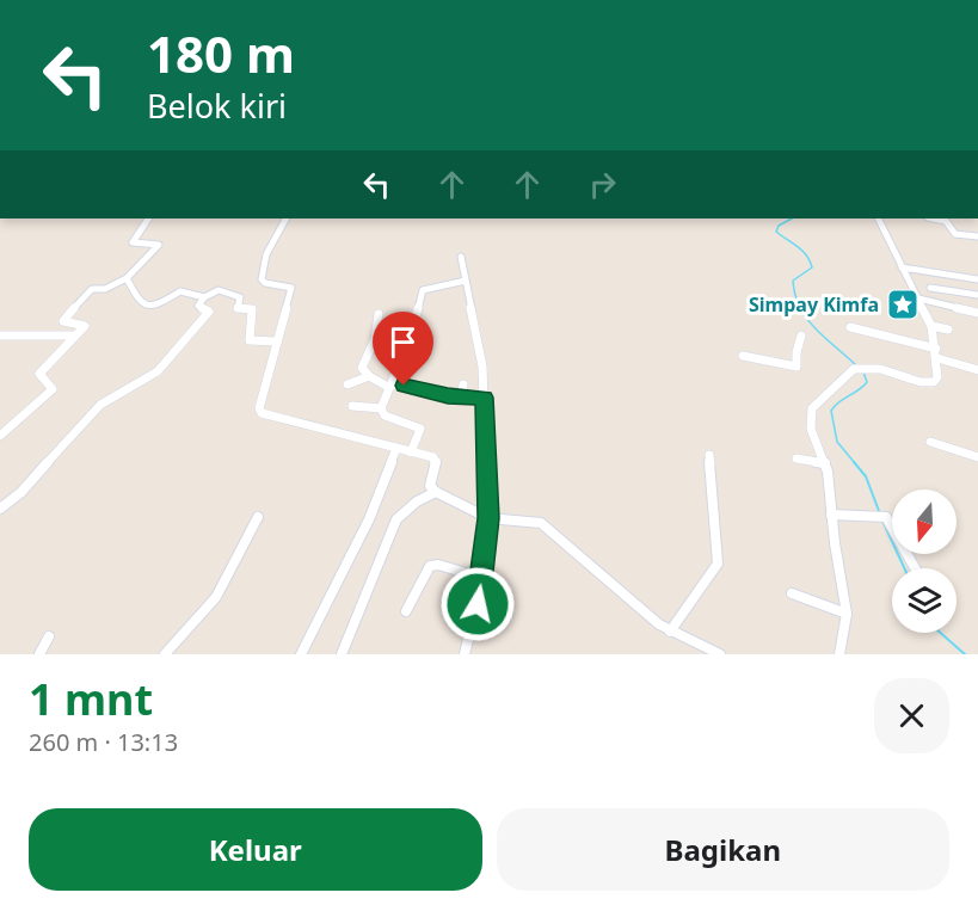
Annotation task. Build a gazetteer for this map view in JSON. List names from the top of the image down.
{
  "places": {
    "place": ["Simpay Kimfa"]
  },
  "north": "bottom",
  "page": {
    "turn": ["180 m", "Belok kiri"],
    "heading": ["1 mnt", "260 m · 13:13"],
    "buttons": ["Keluar", "Bagikan"]
  }
}
